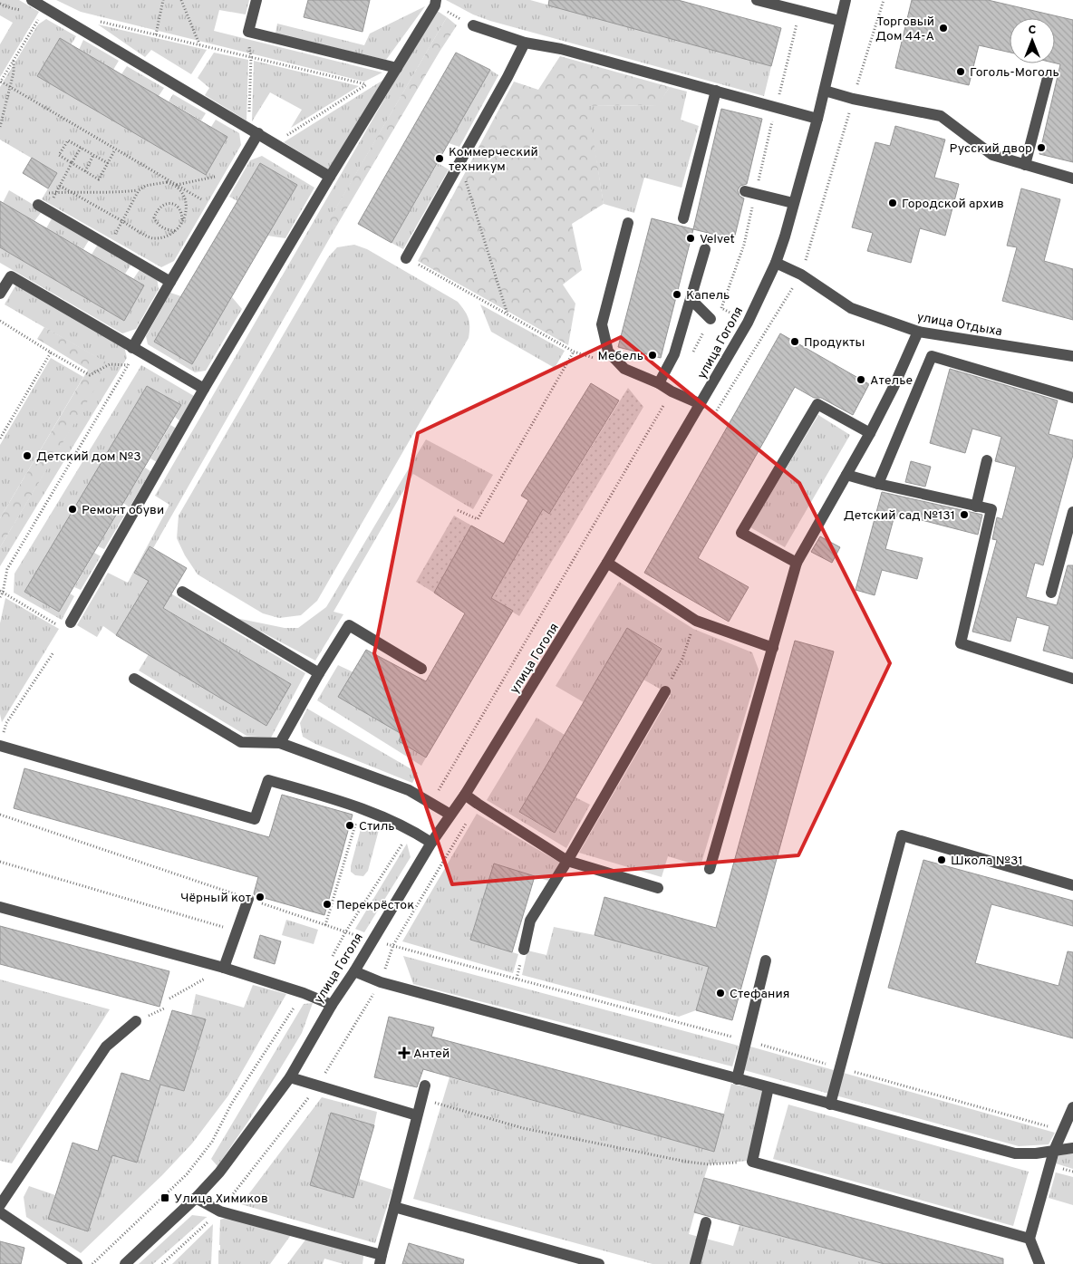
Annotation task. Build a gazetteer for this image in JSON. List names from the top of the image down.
{
  "streets": {
    "street": ["улица Отдыха", "улица Гоголя"]
  },
  "crossings": [
    ["улица Отдыха", "улица Гоголя"]
  ],
  "places": {
    "other": [
      "Торговый Дом 44-А",
      "Гоголь-Моголь",
      "Русский двор",
      "Коммерческий техникум",
      "Городской архив",
      "Velvet",
      "Капель",
      "Продукты",
      "Мебель",
      "Ателье",
      "Детский дом №3",
      "Ремонт обуви",
      "Детский сад №131",
      "Стиль",
      "Школа №31",
      "Чёрный кот",
      "Перекрёсток",
      "Стефания"
    ],
    "health": ["Антей"],
    "transit": ["Улица Химиков"]
  },
  "north": "top"
}
